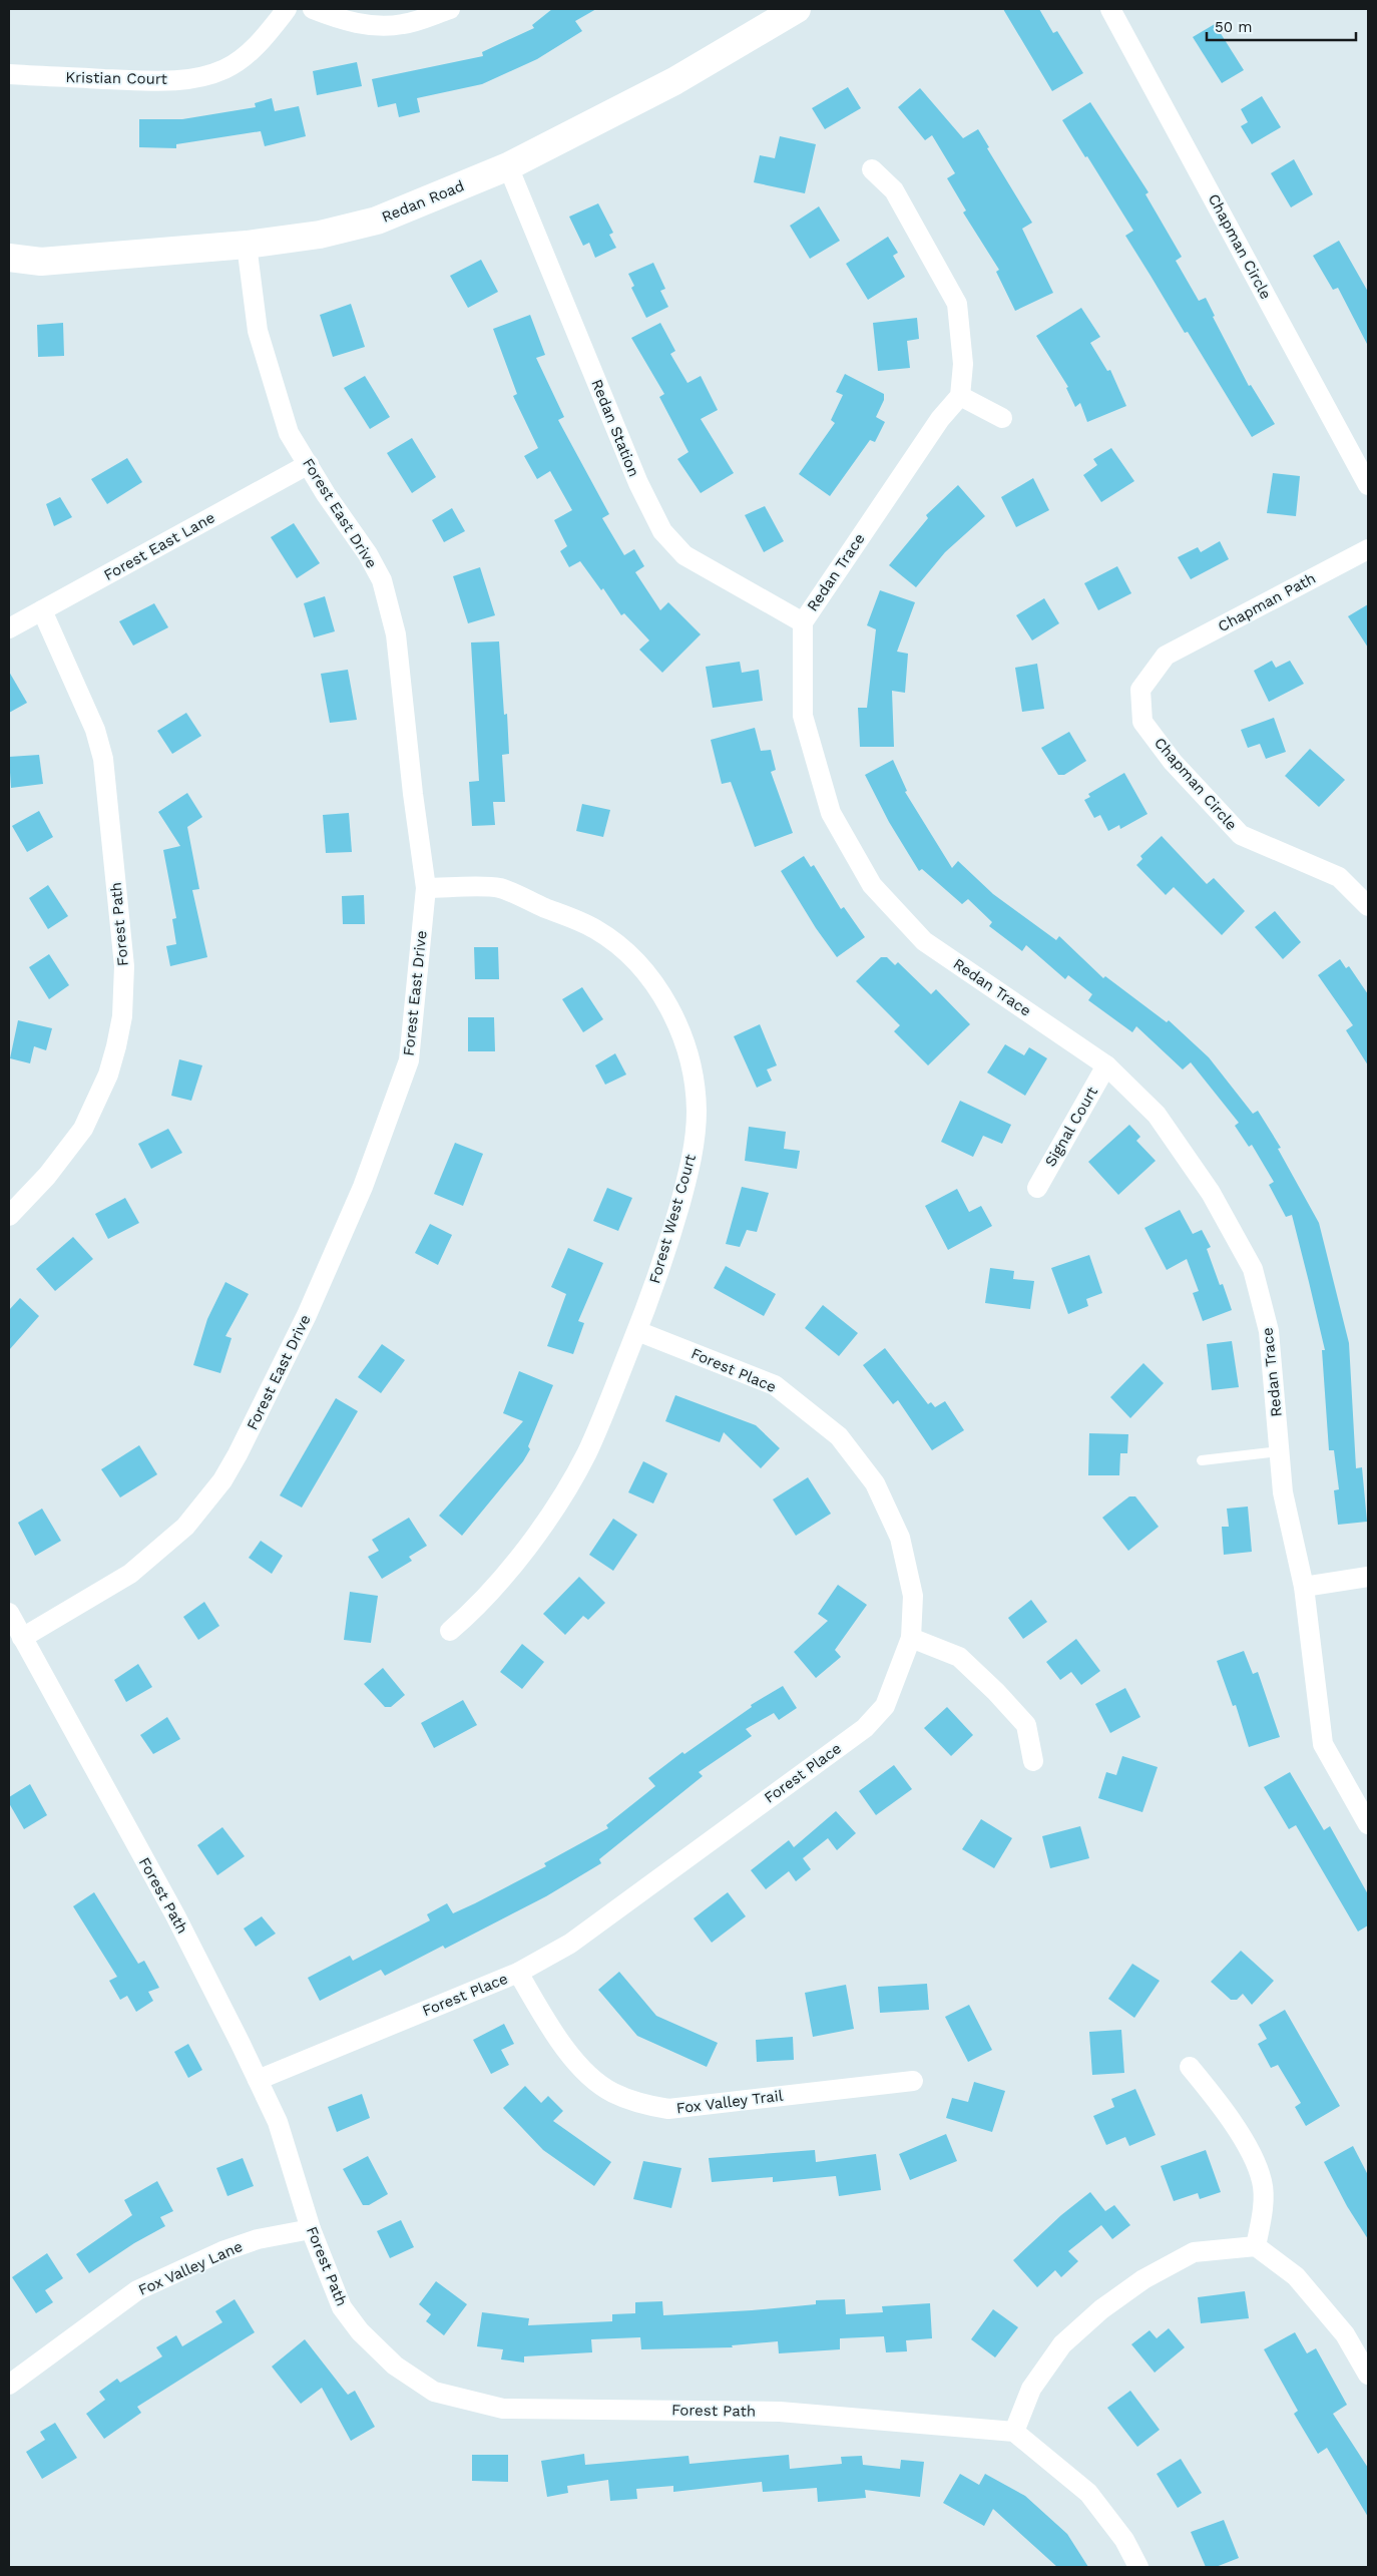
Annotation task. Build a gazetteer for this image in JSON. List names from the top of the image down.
{
  "streets": {
    "main road": ["Redan Road"],
    "street": [
      "Kristian Court",
      "Chapman Circle",
      "Redan Station",
      "Forest East Drive",
      "Forest East Lane",
      "Redan Trace",
      "Chapman Path",
      "Forest Path",
      "Signal Court",
      "Forest West Court",
      "Forest Place",
      "Fox Valley Trail",
      "Fox Valley Lane"
    ]
  },
  "crossings": [
    ["Redan Road", "Redan Station"],
    ["Redan Road", "Forest East Drive"],
    ["Chapman Circle", "Chapman Path"],
    ["Redan Station", "Redan Trace"],
    ["Forest East Drive", "Forest East Lane"],
    ["Forest East Drive", "Forest Path"],
    ["Forest East Drive", "Forest West Court"],
    ["Forest East Lane", "Forest Path"],
    ["Redan Trace", "Signal Court"],
    ["Forest Path", "Forest Place"],
    ["Forest Path", "Fox Valley Lane"],
    ["Forest West Court", "Forest Place"],
    ["Forest Place", "Fox Valley Trail"]
  ],
  "scale_bar": "50 m"
}
